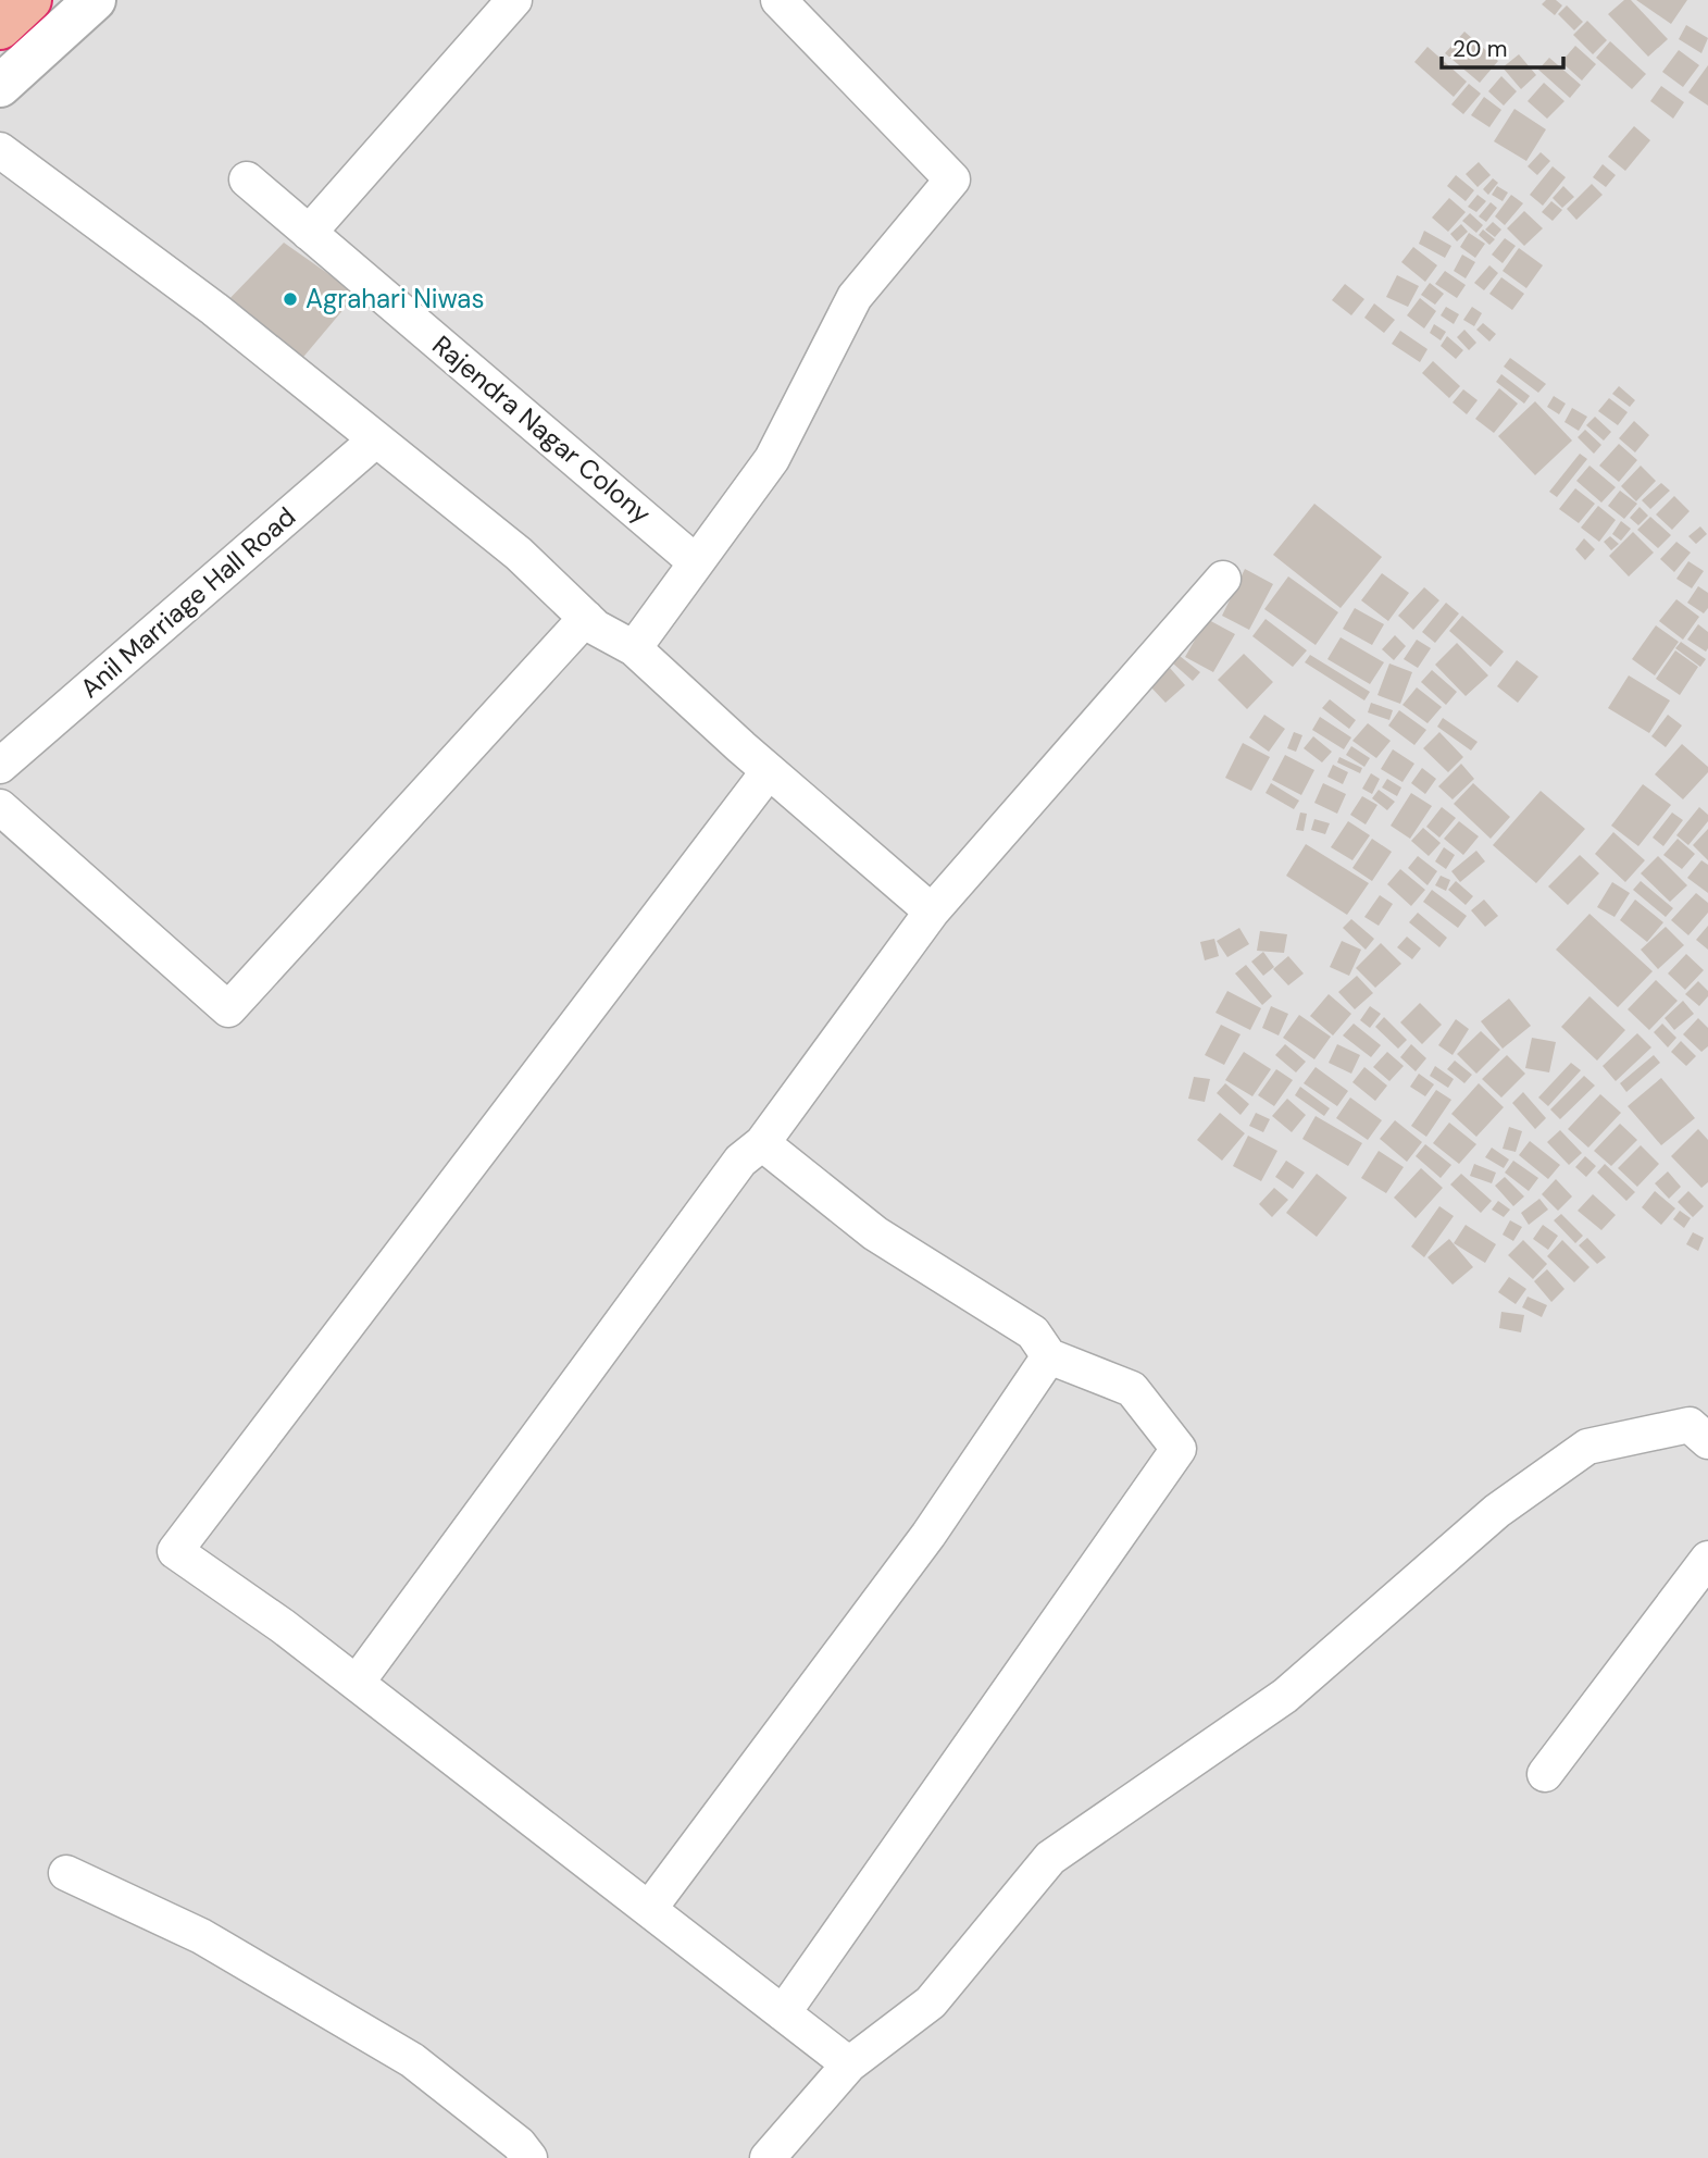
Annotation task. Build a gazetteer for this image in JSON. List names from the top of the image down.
{
  "streets": {
    "street": ["Rajendra Nagar Colony", "Anil Marriage Hall Road"]
  },
  "places": ["Agrahari Niwas"],
  "scale_bar": "20 m"
}
